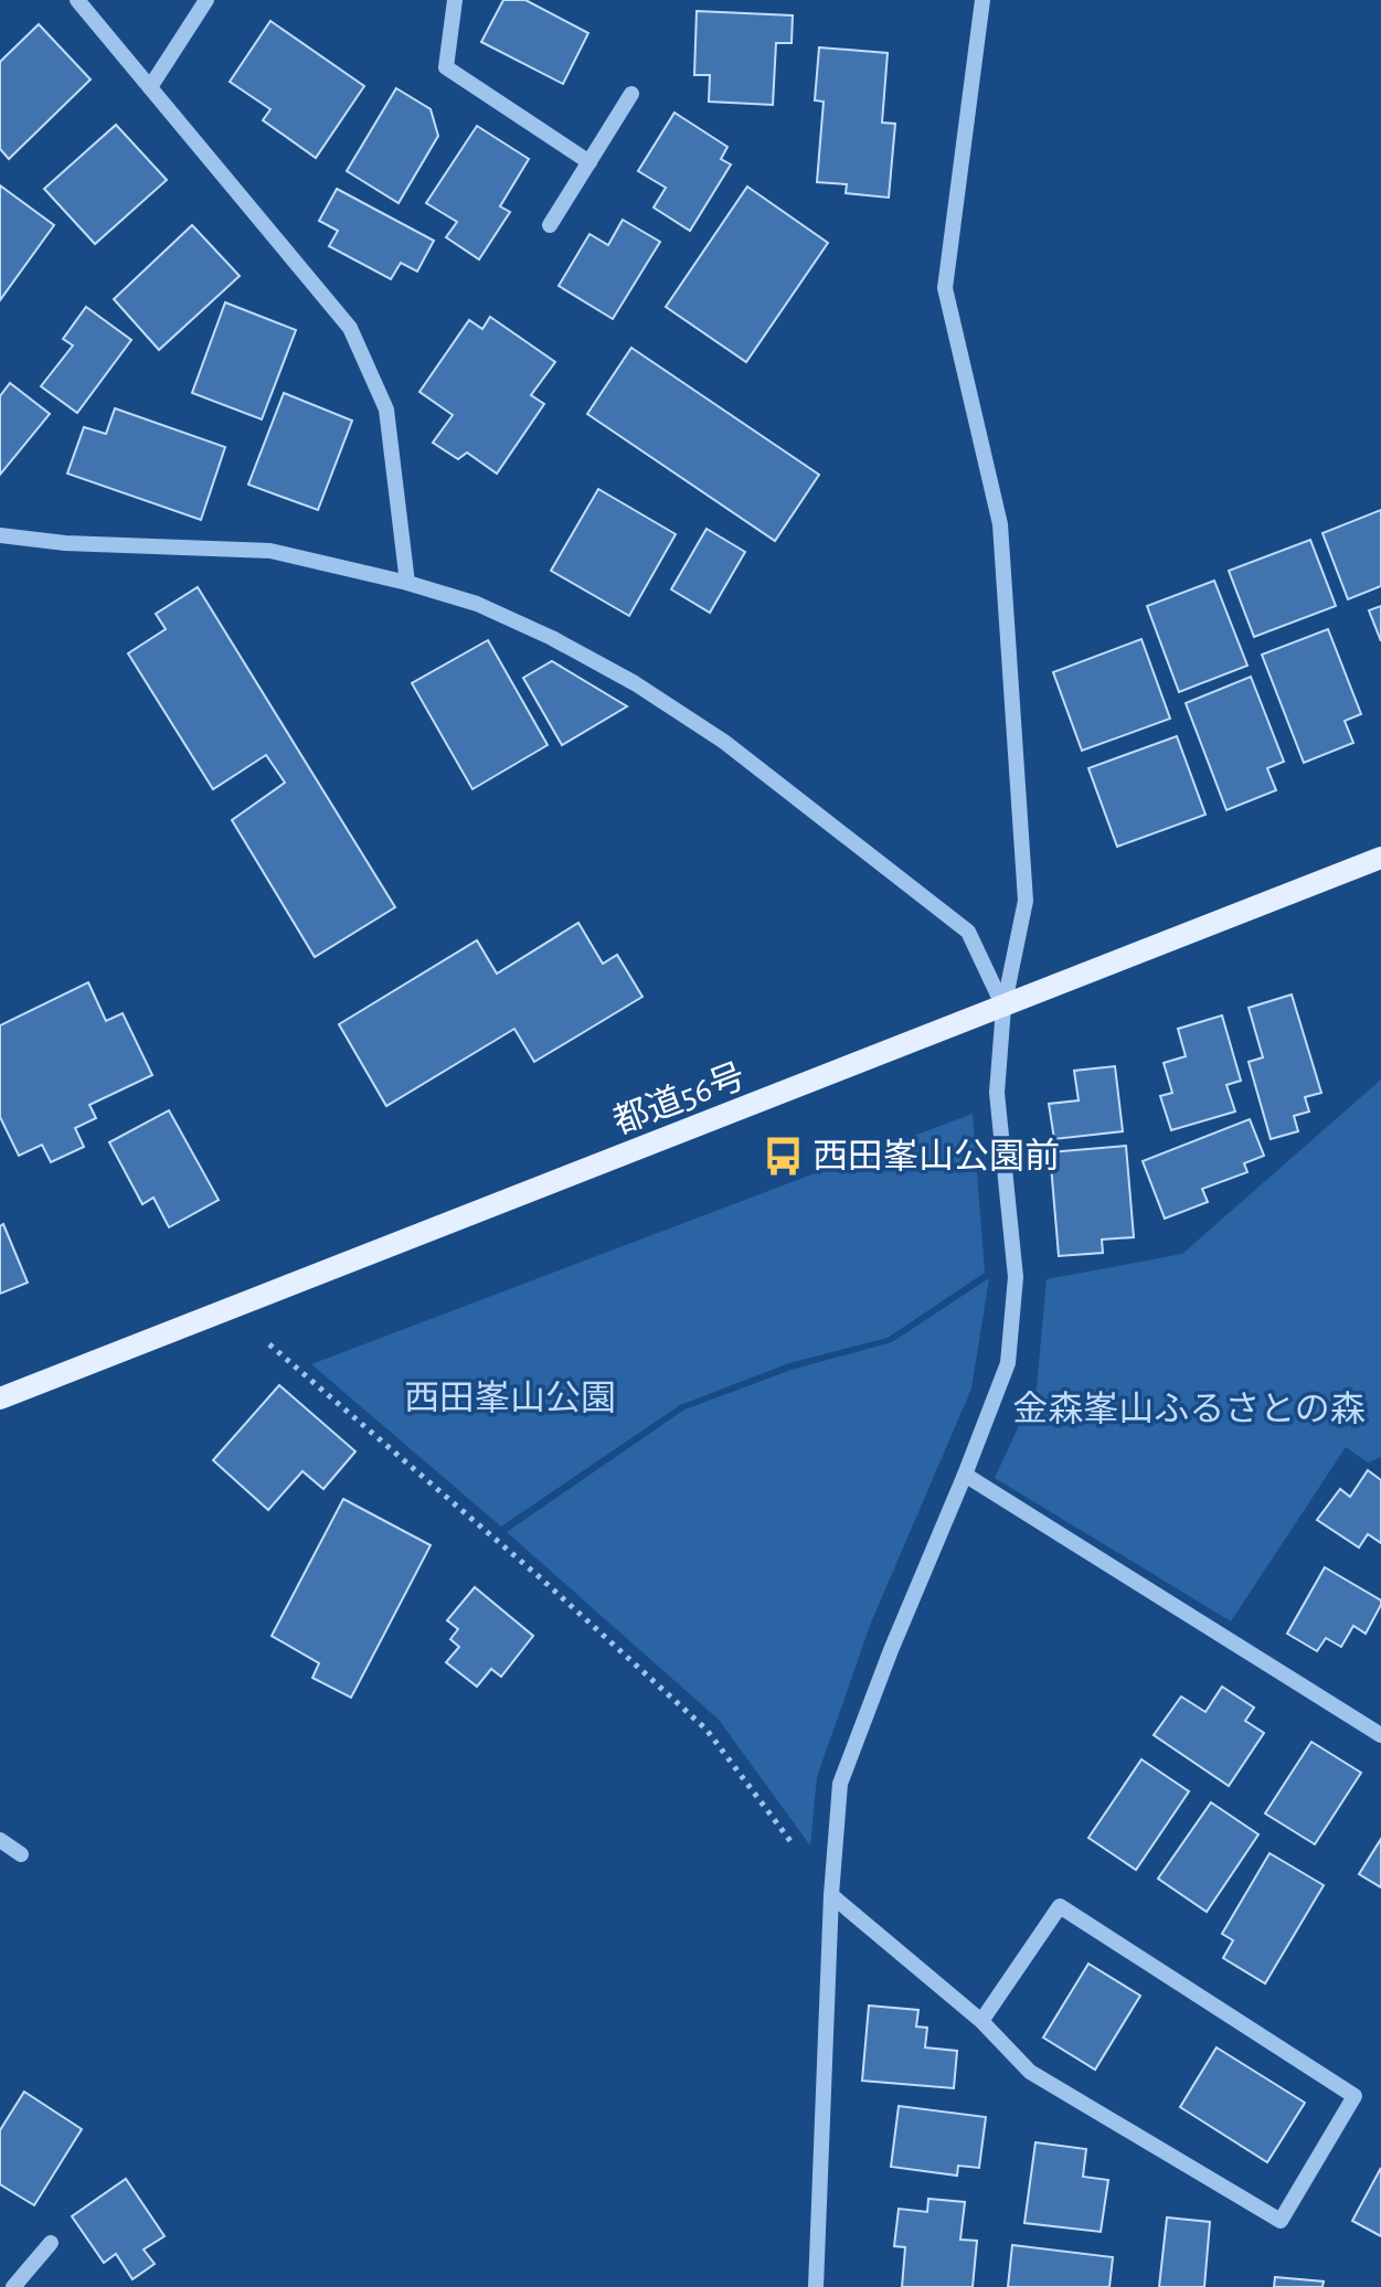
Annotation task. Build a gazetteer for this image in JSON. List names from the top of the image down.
{
  "streets": {
    "main road": ["都道56号"]
  },
  "parks": ["西田峯山公園", "金森峯山ふるさとの森"],
  "places": {
    "bus stop": ["西田峯山公園前"]
  }
}
